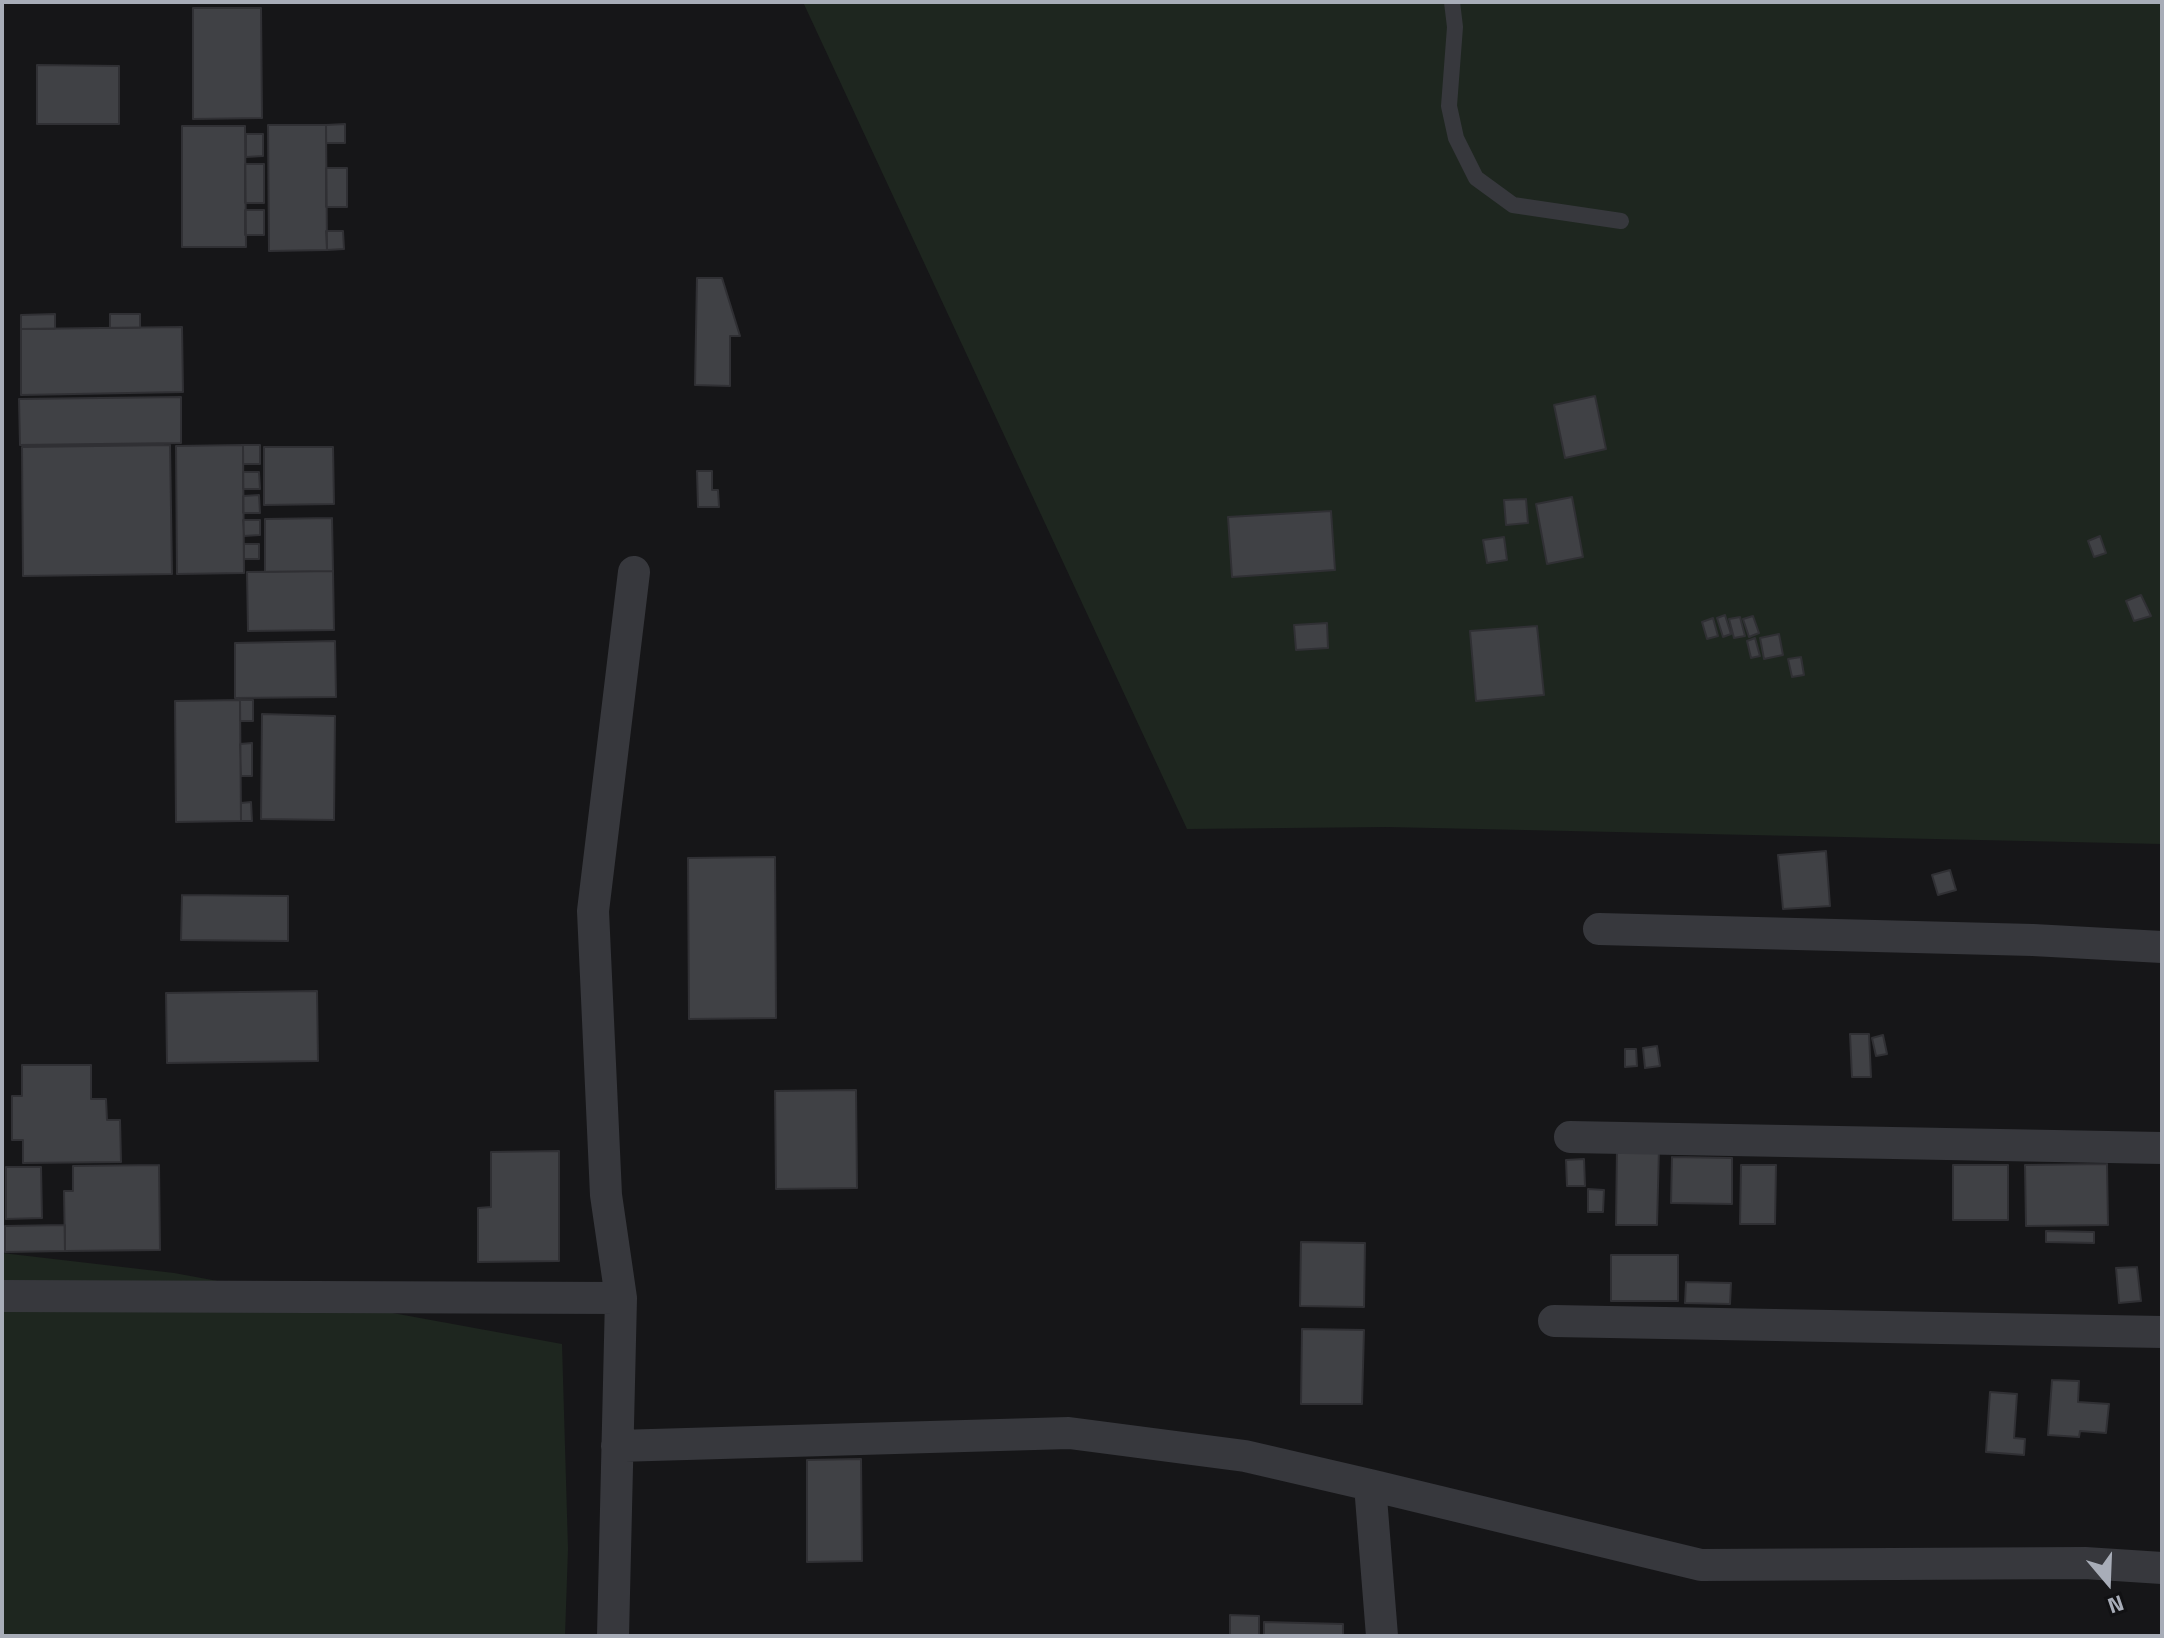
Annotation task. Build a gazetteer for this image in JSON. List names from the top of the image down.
{
  "north": "bottom"
}
